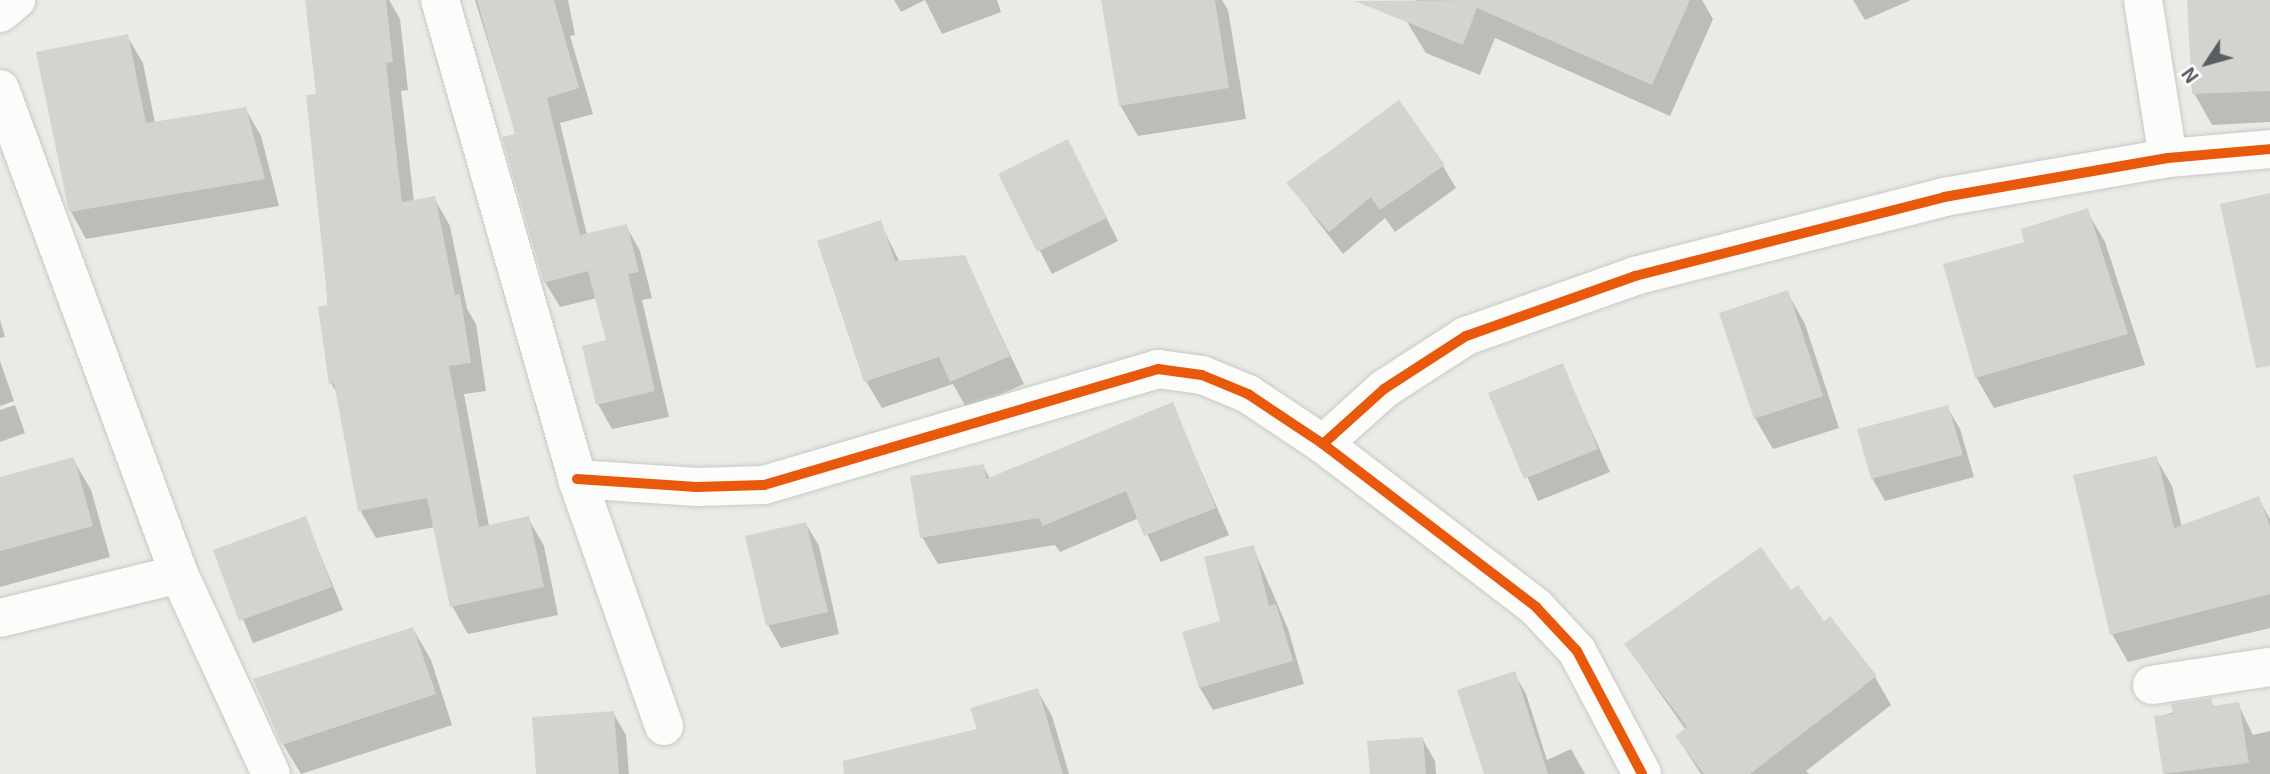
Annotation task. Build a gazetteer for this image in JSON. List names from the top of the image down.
{
  "north": "bottom left"
}
